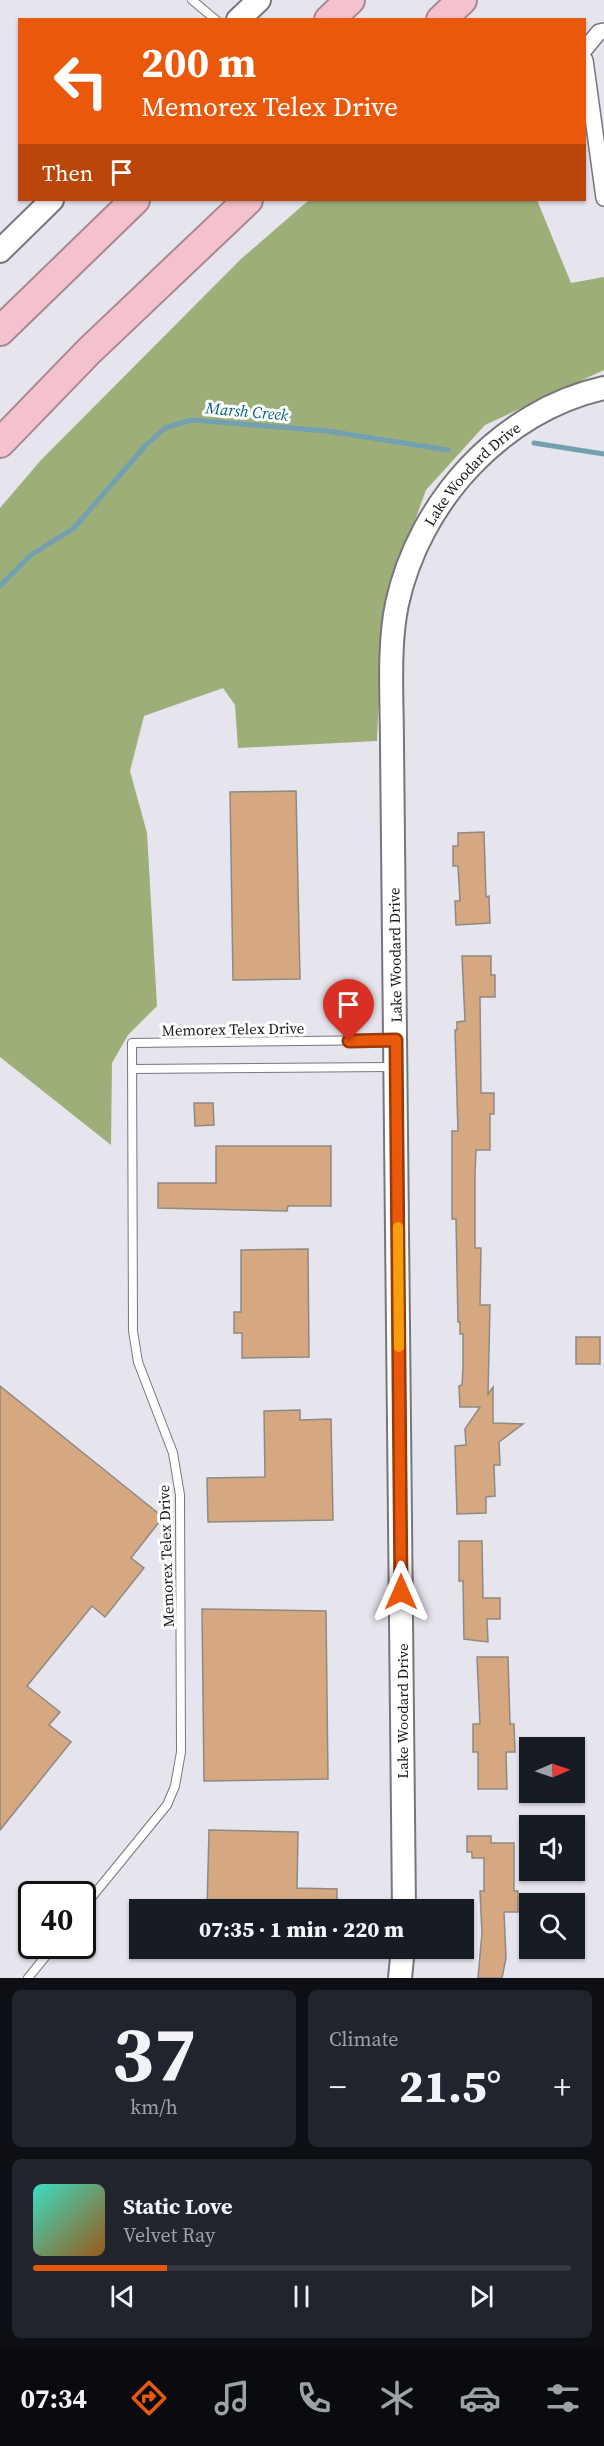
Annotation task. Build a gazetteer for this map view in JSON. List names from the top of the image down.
{
  "streets": {
    "street": ["Lake Woodard Drive"],
    "lane": ["Memorex Telex Drive"]
  },
  "crossings": [
    ["Lake Woodard Drive", "Memorex Telex Drive"]
  ],
  "water": ["Marsh Creek"],
  "north": "right",
  "page": {
    "turn": ["200 m", "Memorex Telex Drive"],
    "then": "Then",
    "limit": "40",
    "trip": "07:35 · 1 min · 220 m",
    "tile": [
      ["37", "km/h"],
      "Climate"
    ],
    "heat": ["−", "21.5°", "+"],
    "song": ["Static Love", "Velvet Ray"],
    "tabs": "07:34"
  }
}
